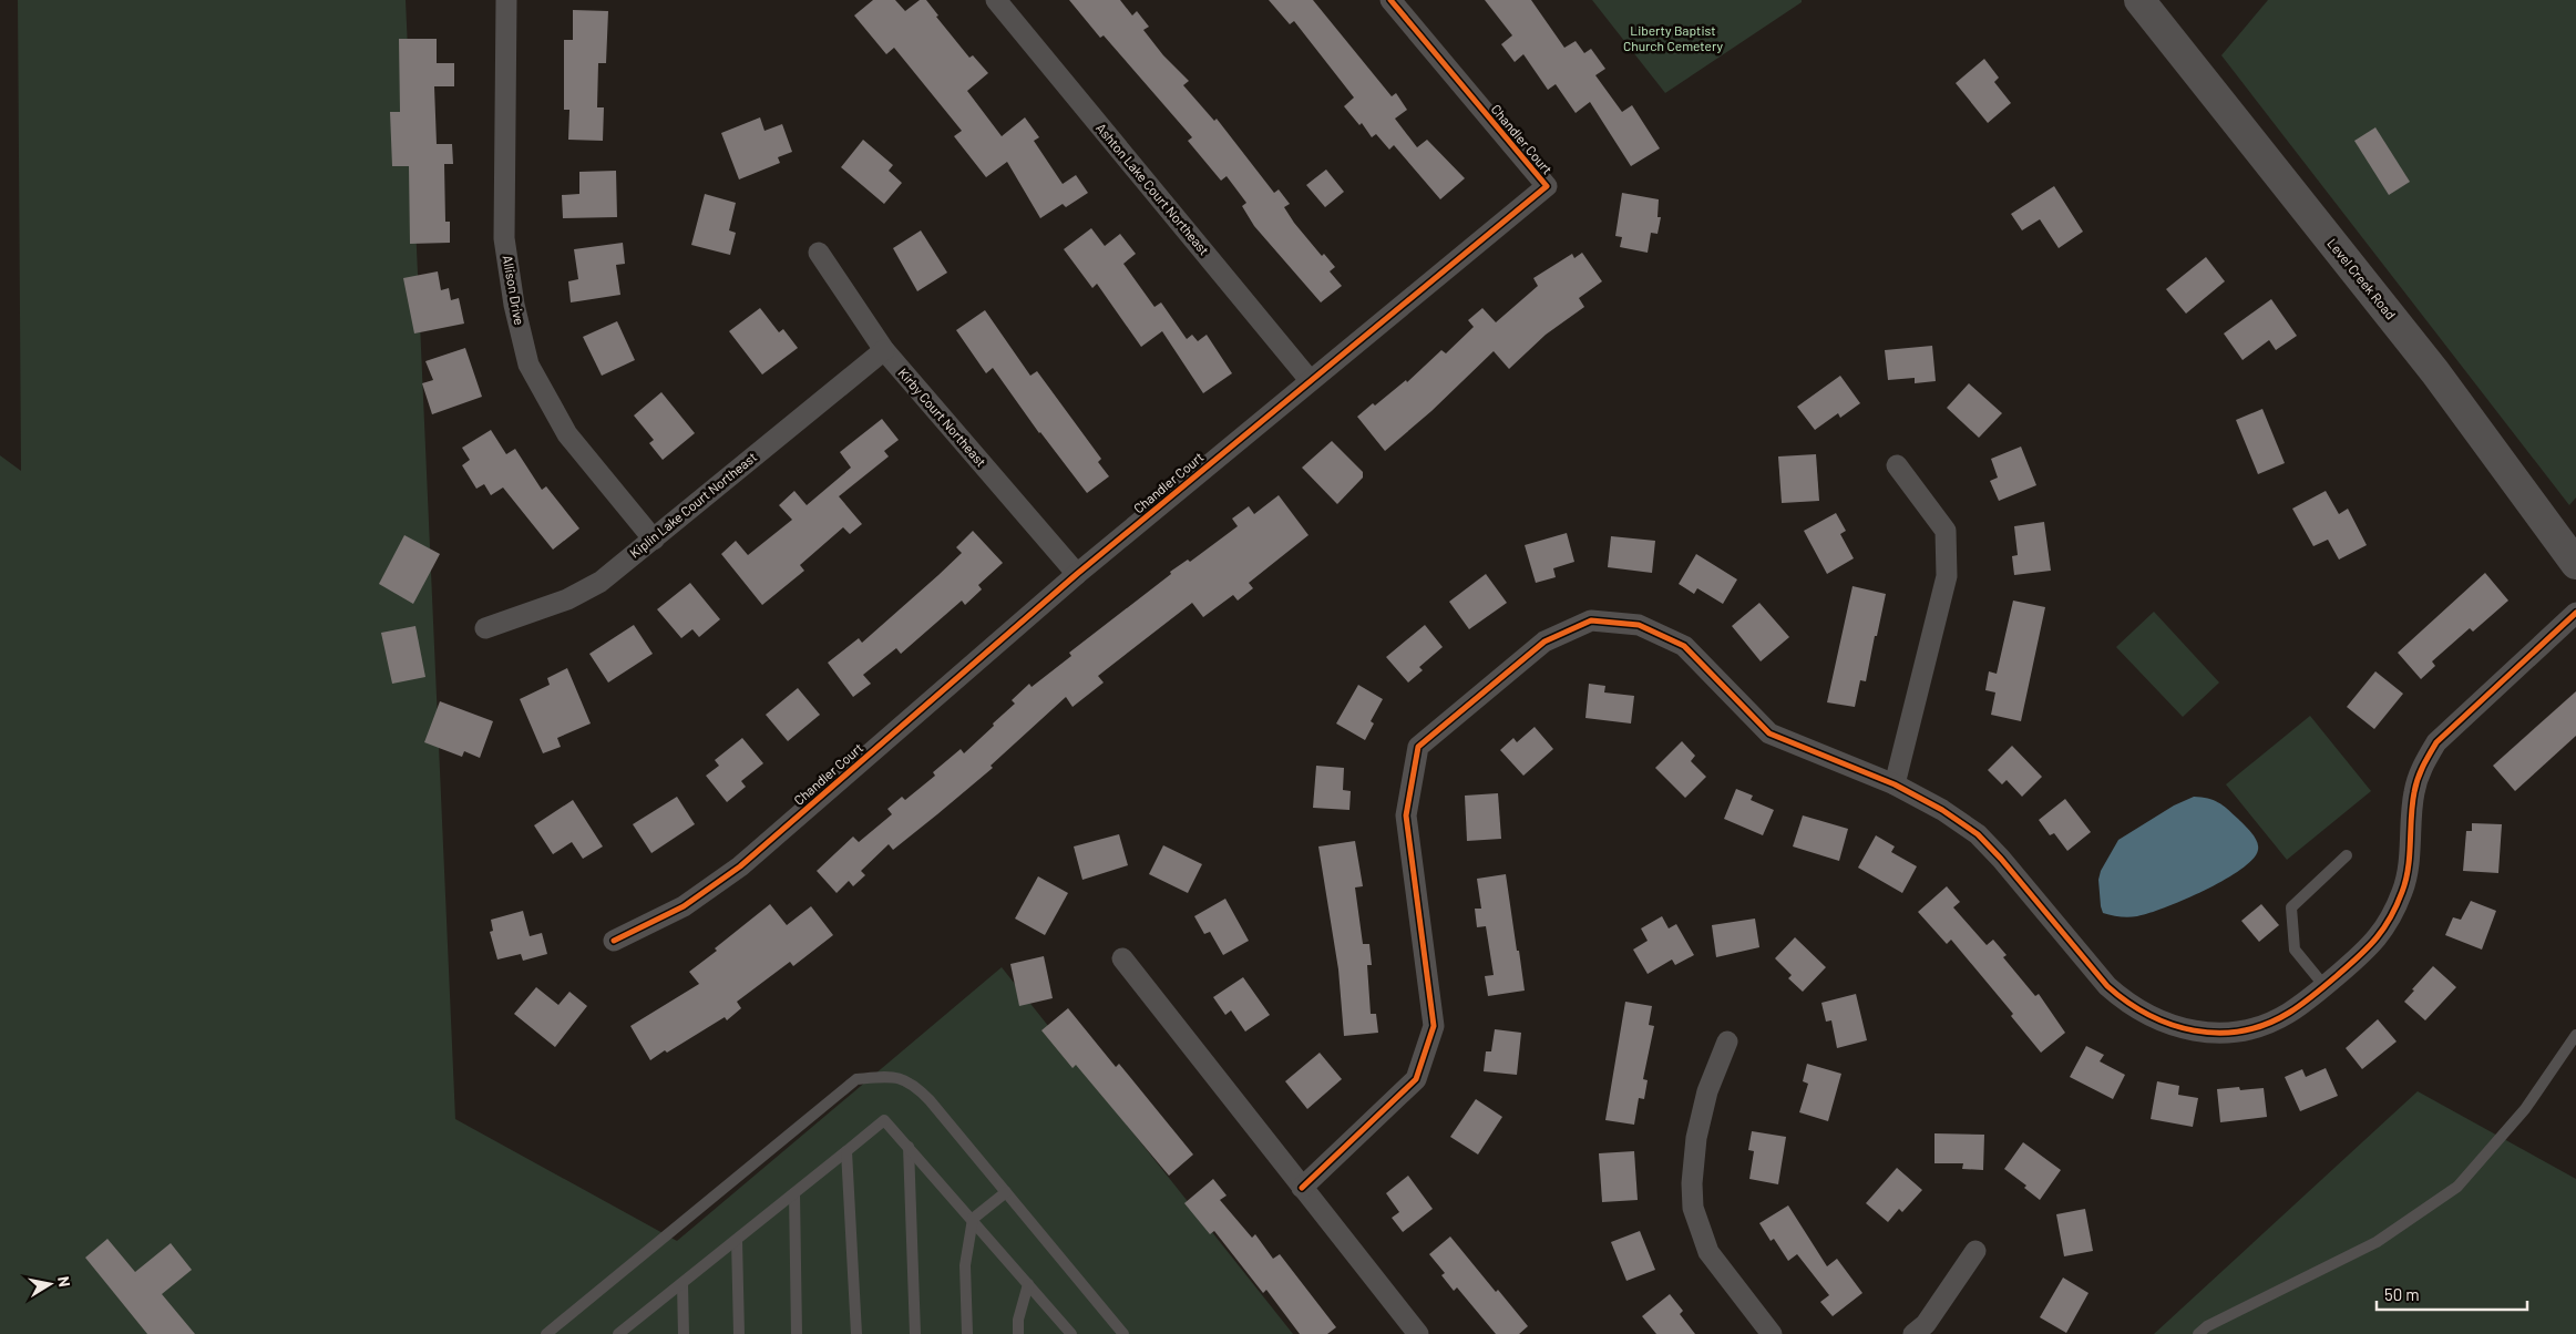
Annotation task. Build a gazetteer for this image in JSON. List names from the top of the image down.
{
  "streets": {
    "street": [
      "Chandler Court",
      "Ashton Lake Court Northeast",
      "Level Creek Road",
      "Allison Drive",
      "Kirby Court Northeast",
      "Kiplin Lake Court Northeast"
    ]
  },
  "crossings": [
    ["Chandler Court", "Ashton Lake Court Northeast"],
    ["Chandler Court", "Kirby Court Northeast"],
    ["Allison Drive", "Kiplin Lake Court Northeast"],
    ["Kirby Court Northeast", "Kiplin Lake Court Northeast"]
  ],
  "parks": ["Liberty Baptist Church Cemetery"],
  "scale_bar": "50 m",
  "north": "right"
}
